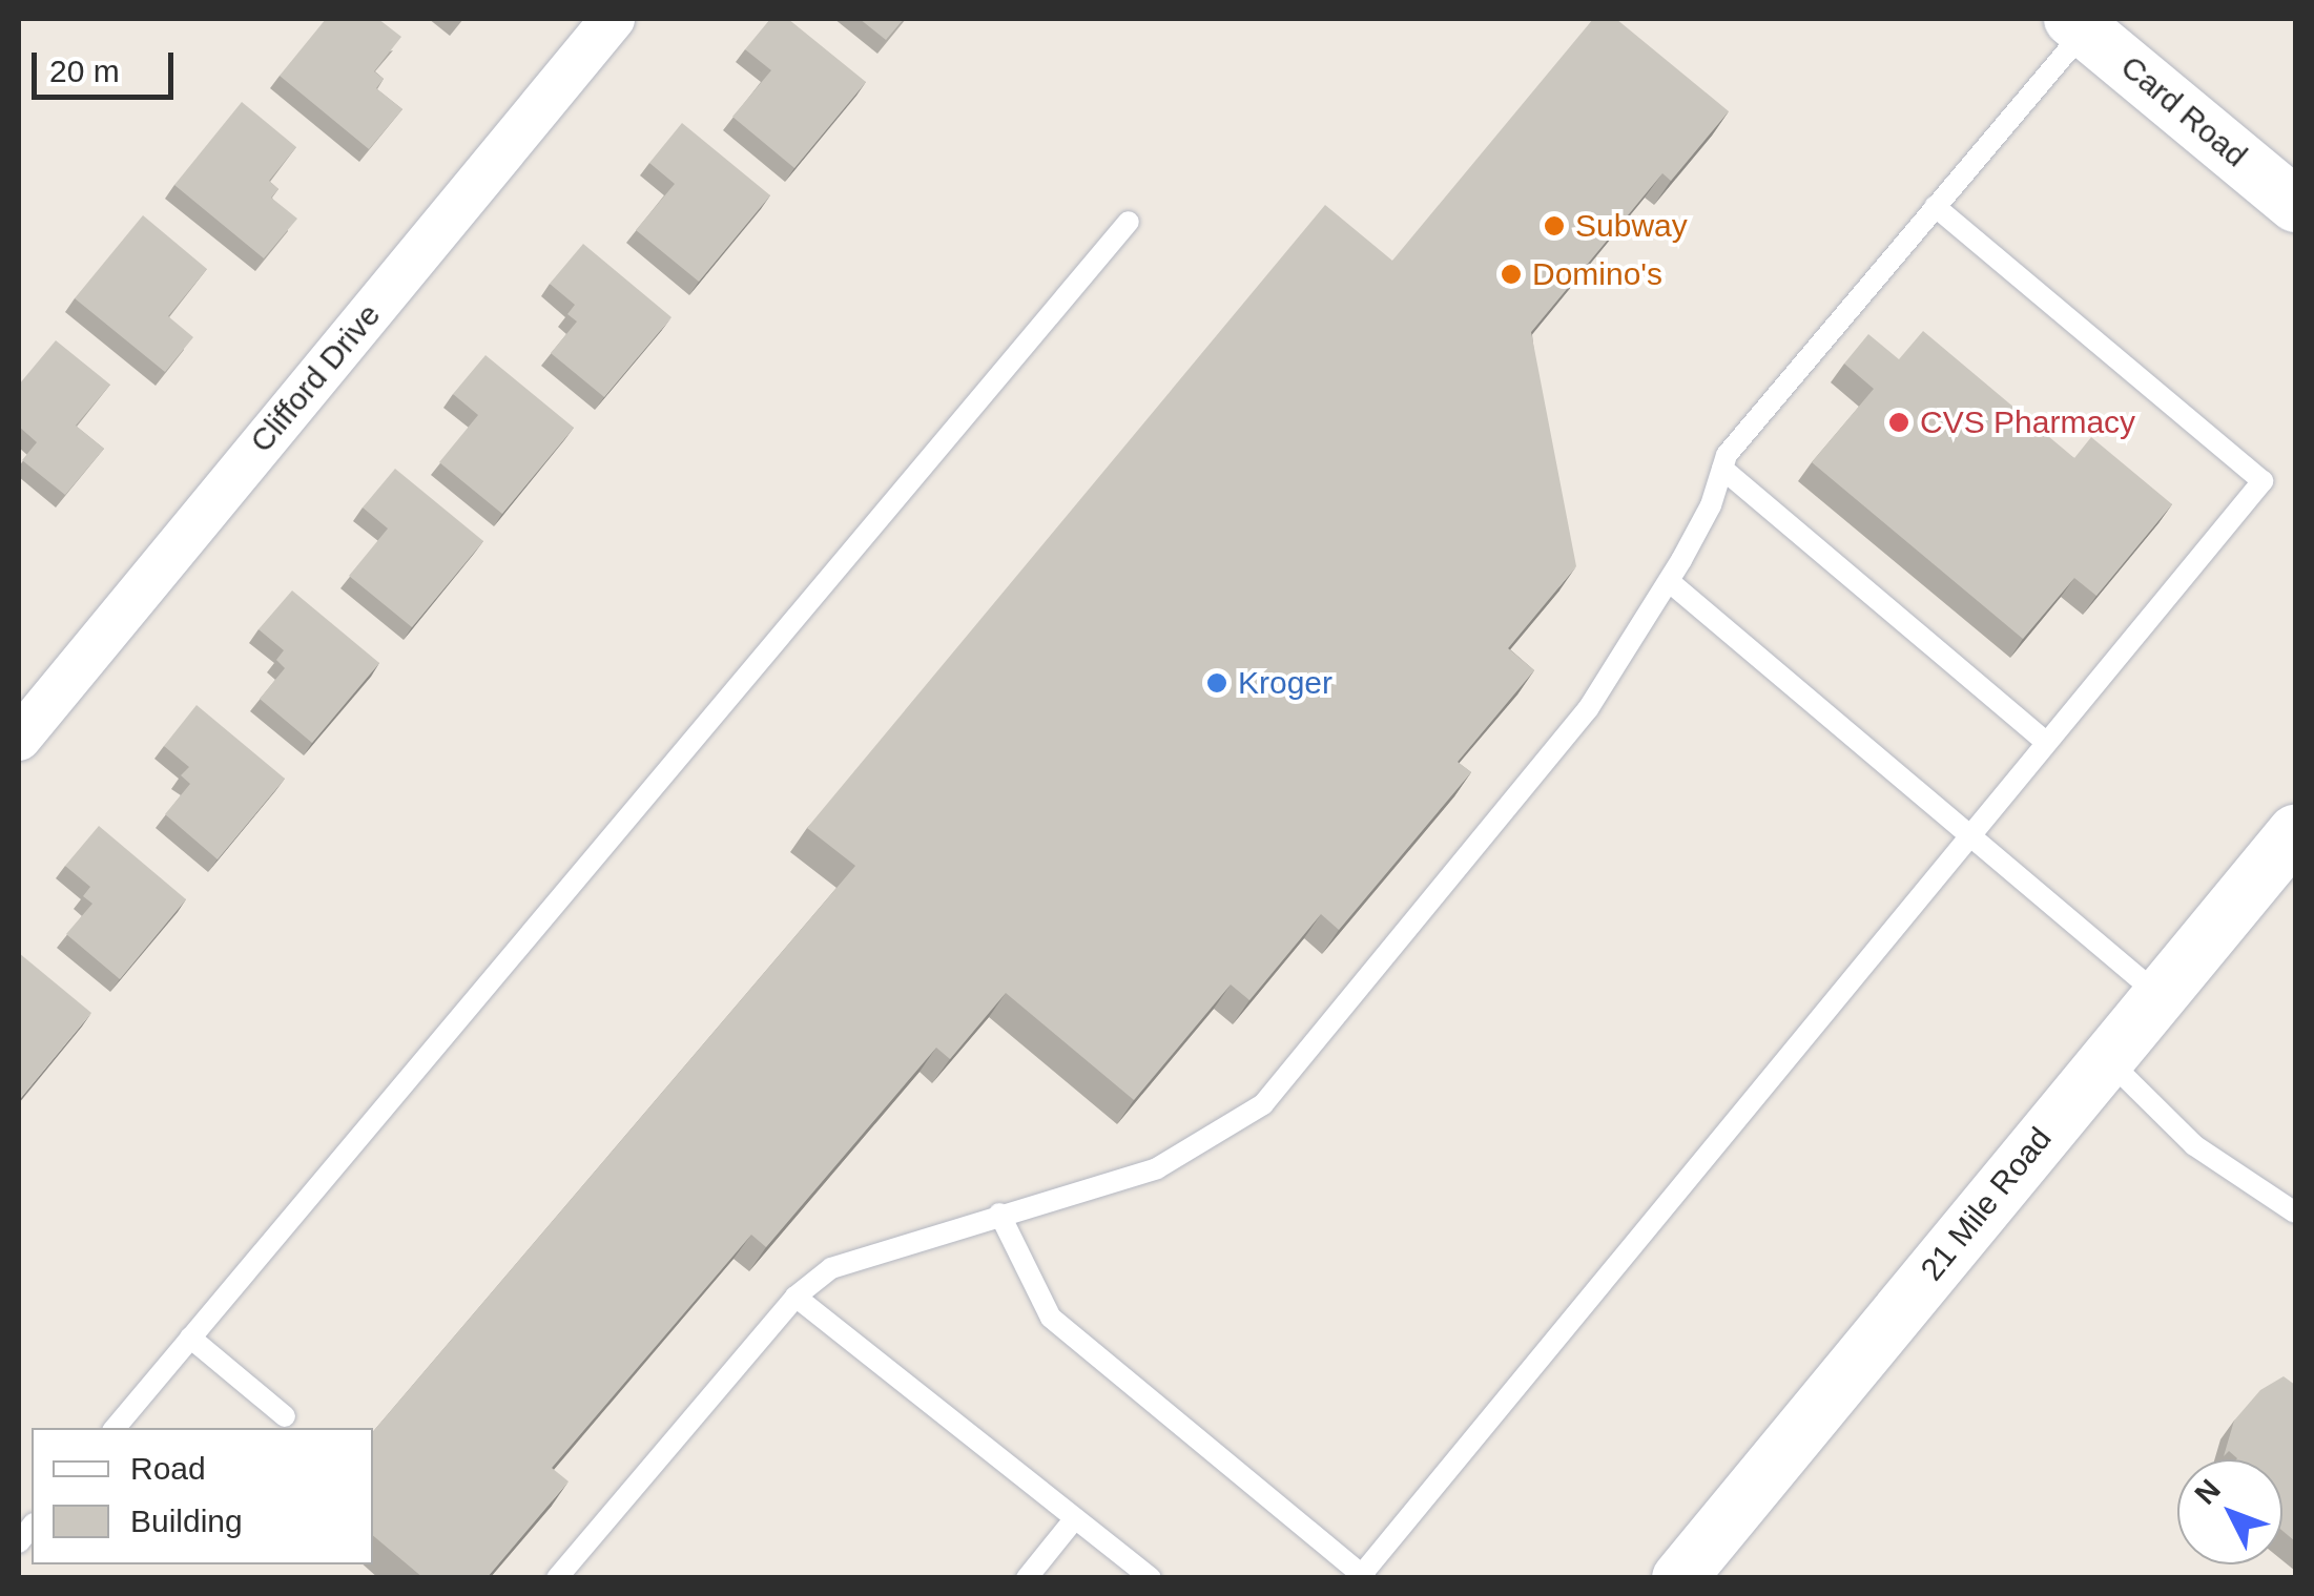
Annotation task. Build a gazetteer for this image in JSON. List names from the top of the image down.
{
  "streets": {
    "street": ["Card Road", "Clifford Drive", "21 Mile Road"]
  },
  "places": [
    "Subway",
    "Domino's",
    "CVS Pharmacy",
    "Kroger"
  ],
  "legend": ["Road", "Building"],
  "scale_bar": "20 m",
  "north": "top left"
}
